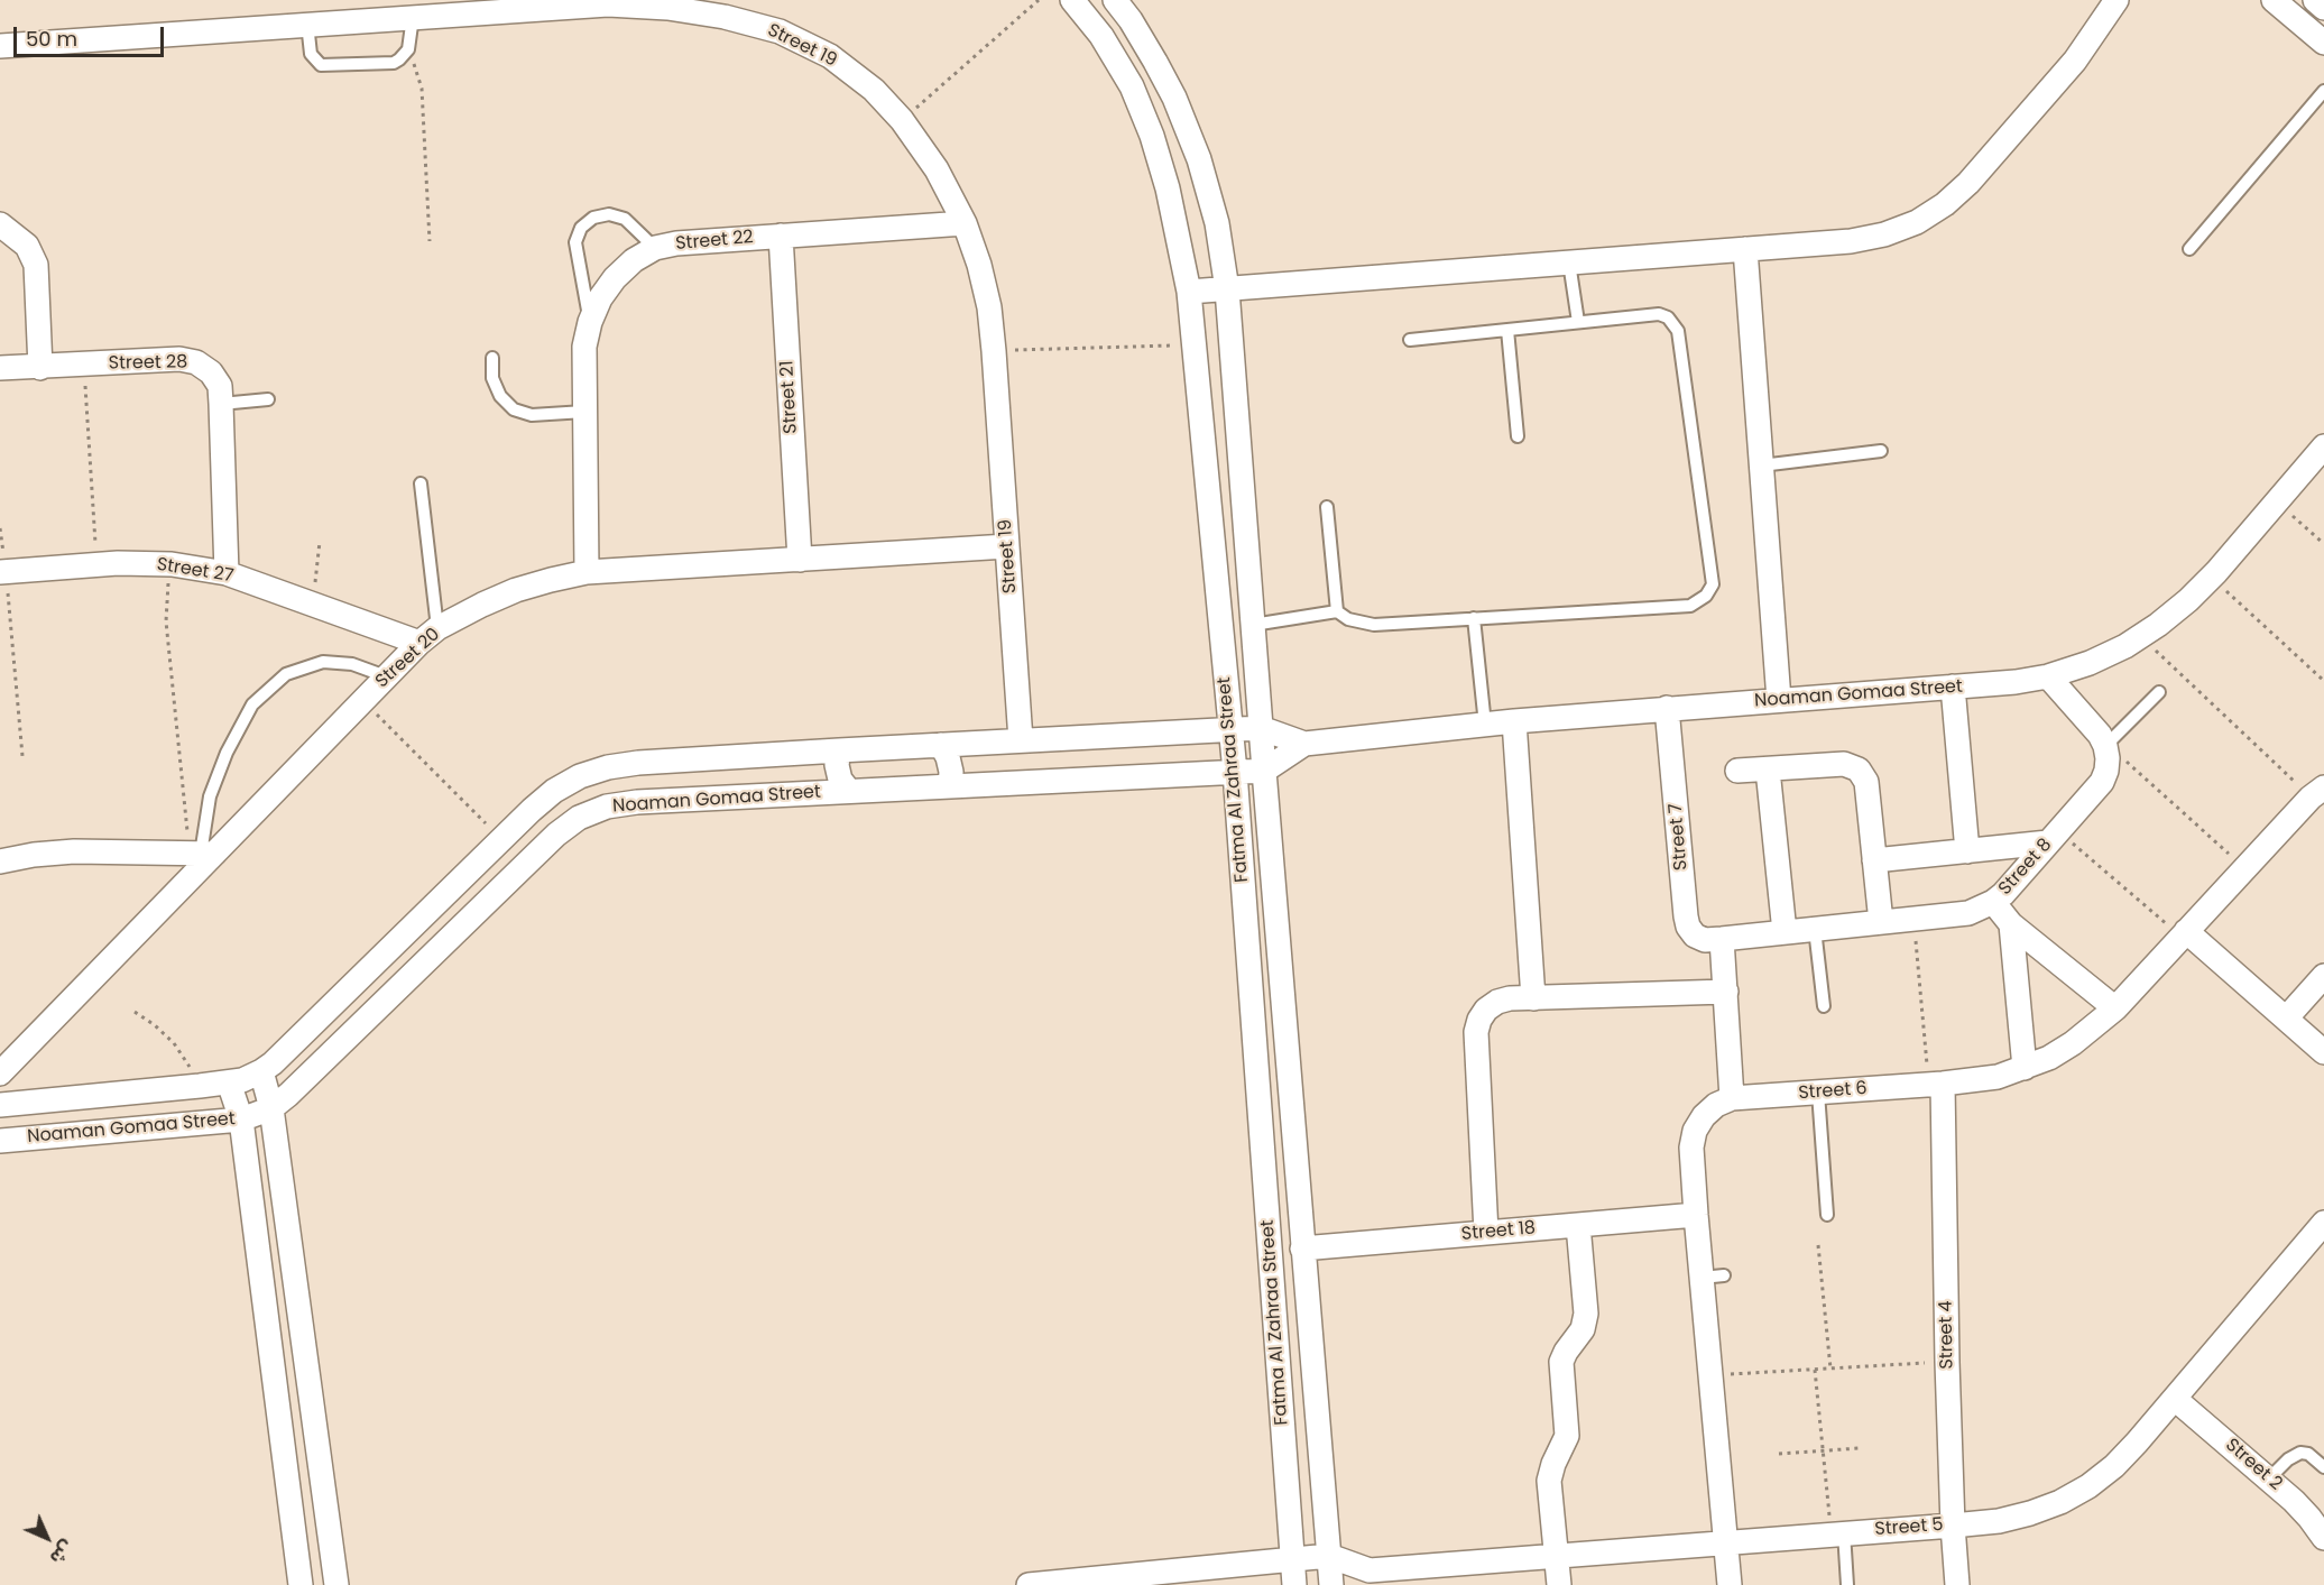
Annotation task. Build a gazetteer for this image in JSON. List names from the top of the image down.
{
  "streets": {
    "street": [
      "Street 19",
      "Street 22",
      "Street 28",
      "Street 21",
      "Street 27",
      "Street 20",
      "Noaman Gomaa Street",
      "Fatma Al Zahraa Street",
      "Street 7",
      "Street 8",
      "Street 6",
      "Street 18",
      "Street 4",
      "Street 2",
      "Street 5"
    ]
  },
  "crossings": [
    ["Street 19", "Street 22"],
    ["Street 19", "Street 20"],
    ["Street 19", "Noaman Gomaa Street"],
    ["Street 22", "Street 21"],
    ["Street 22", "Street 20"],
    ["Street 28", "Street 27"],
    ["Street 21", "Street 20"],
    ["Street 27", "Street 20"],
    ["Noaman Gomaa Street", "Fatma Al Zahraa Street"],
    ["Noaman Gomaa Street", "Street 7"],
    ["Fatma Al Zahraa Street", "Street 18"],
    ["Fatma Al Zahraa Street", "Street 5"],
    ["Street 7", "Street 8"],
    ["Street 6", "Street 18"],
    ["Street 6", "Street 4"],
    ["Street 6", "Street 5"],
    ["Street 4", "Street 5"],
    ["Street 2", "Street 5"]
  ],
  "scale_bar": "50 m",
  "north": "bottom right"
}
